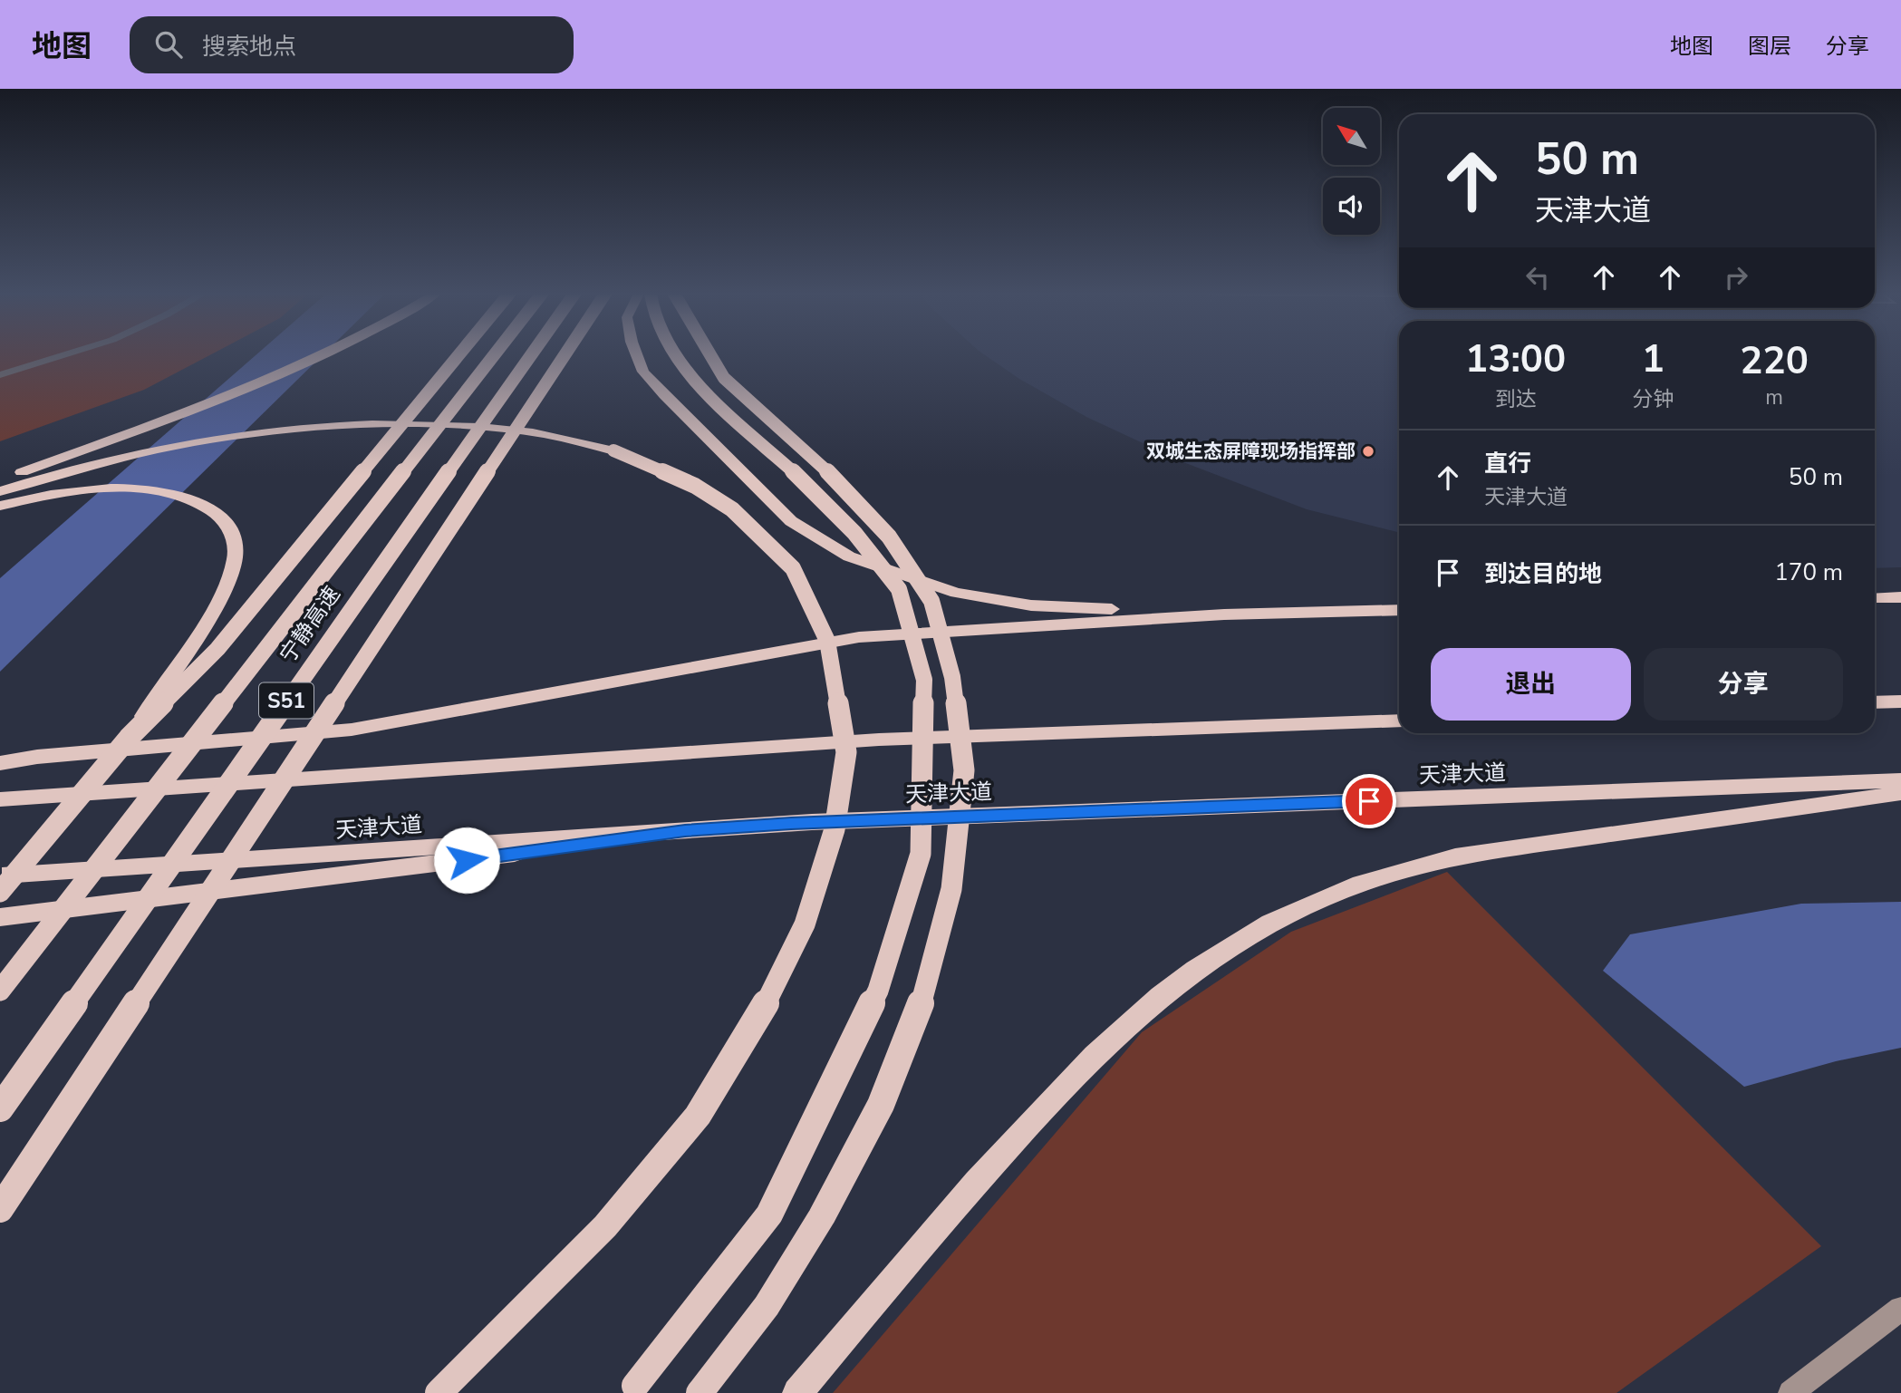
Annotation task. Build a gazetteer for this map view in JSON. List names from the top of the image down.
{
  "streets": {
    "highway": ["宁静高速", "S51", "天津大道"]
  },
  "places": ["双城生态屏障现场指挥部"],
  "north": "top left",
  "page": {
    "header": "地图",
    "search": "搜索地点",
    "nav": ["地图", "图层", "分享"],
    "turn": ["50 m", "天津大道"],
    "eta": [
      "13:00",
      "到达",
      "1",
      "分钟",
      "220",
      "m"
    ],
    "list": [
      {
        "name": "直行",
        "note": "天津大道",
        "value": "50 m"
      },
      {
        "name": "到达目的地",
        "value": "170 m"
      }
    ],
    "buttons": ["退出", "分享"]
  }
}
